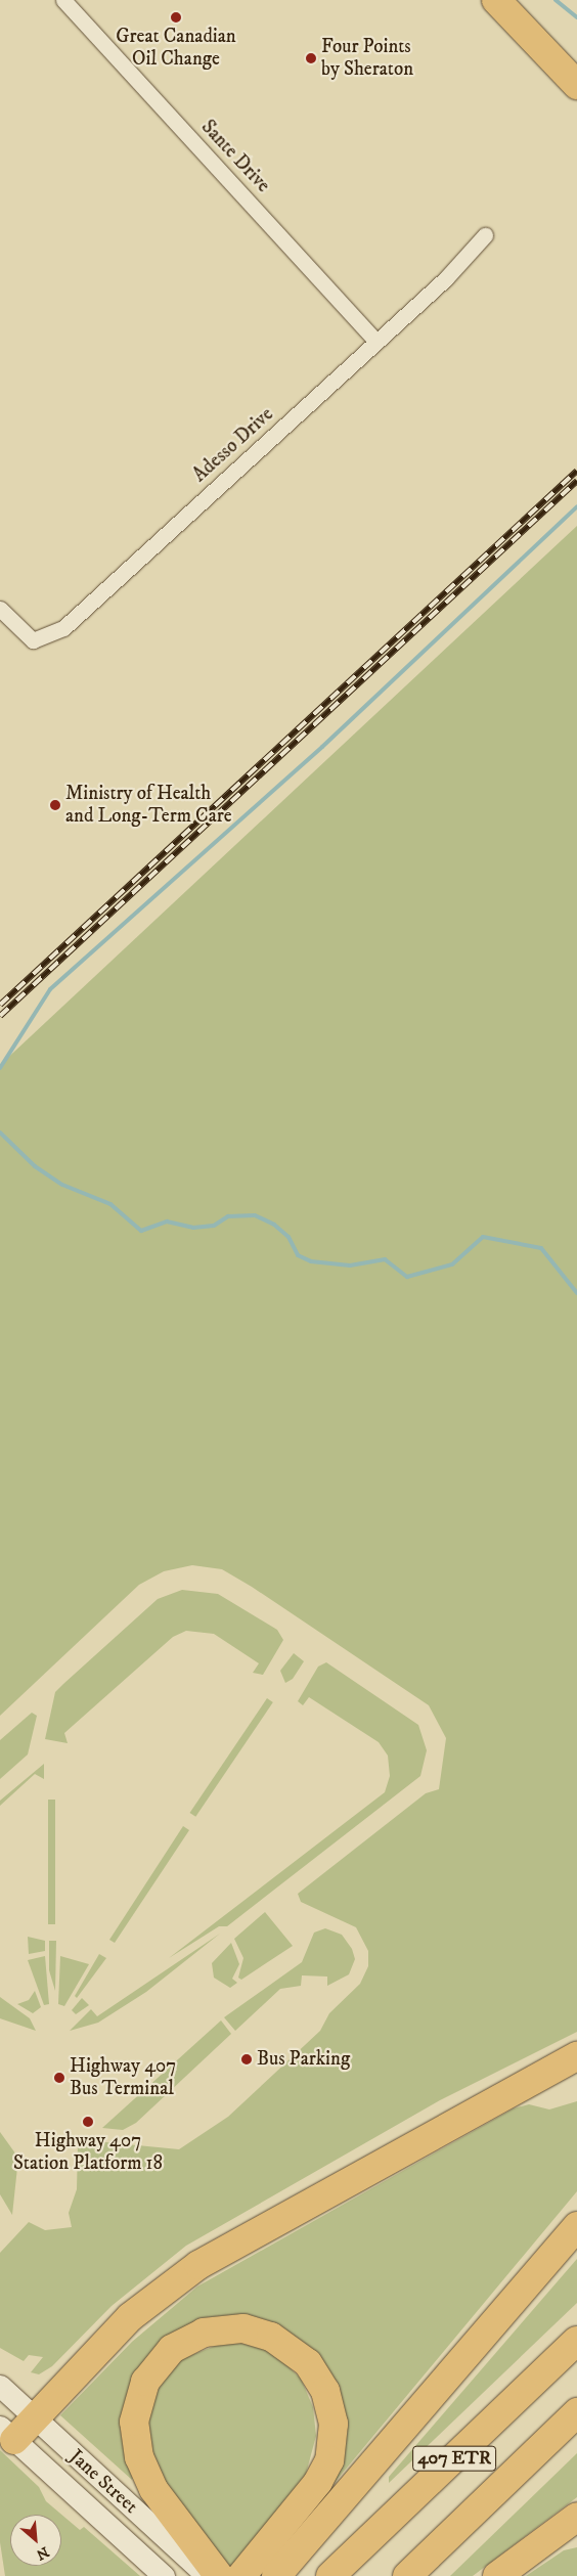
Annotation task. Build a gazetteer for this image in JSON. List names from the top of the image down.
{
  "streets": {
    "highway": ["407 ETR"],
    "main road": ["Jane Street"],
    "street": ["Sante Drive", "Adesso Drive"]
  },
  "crossings": [
    ["Sante Drive", "Adesso Drive"]
  ],
  "places": [
    "Great Canadian Oil Change",
    "Four Points by Sheraton",
    "Ministry of Health and Long-Term Care",
    "Bus Parking",
    "Highway 407 Bus Terminal",
    "Highway 407 Station Platform 18"
  ],
  "north": "bottom right"
}
